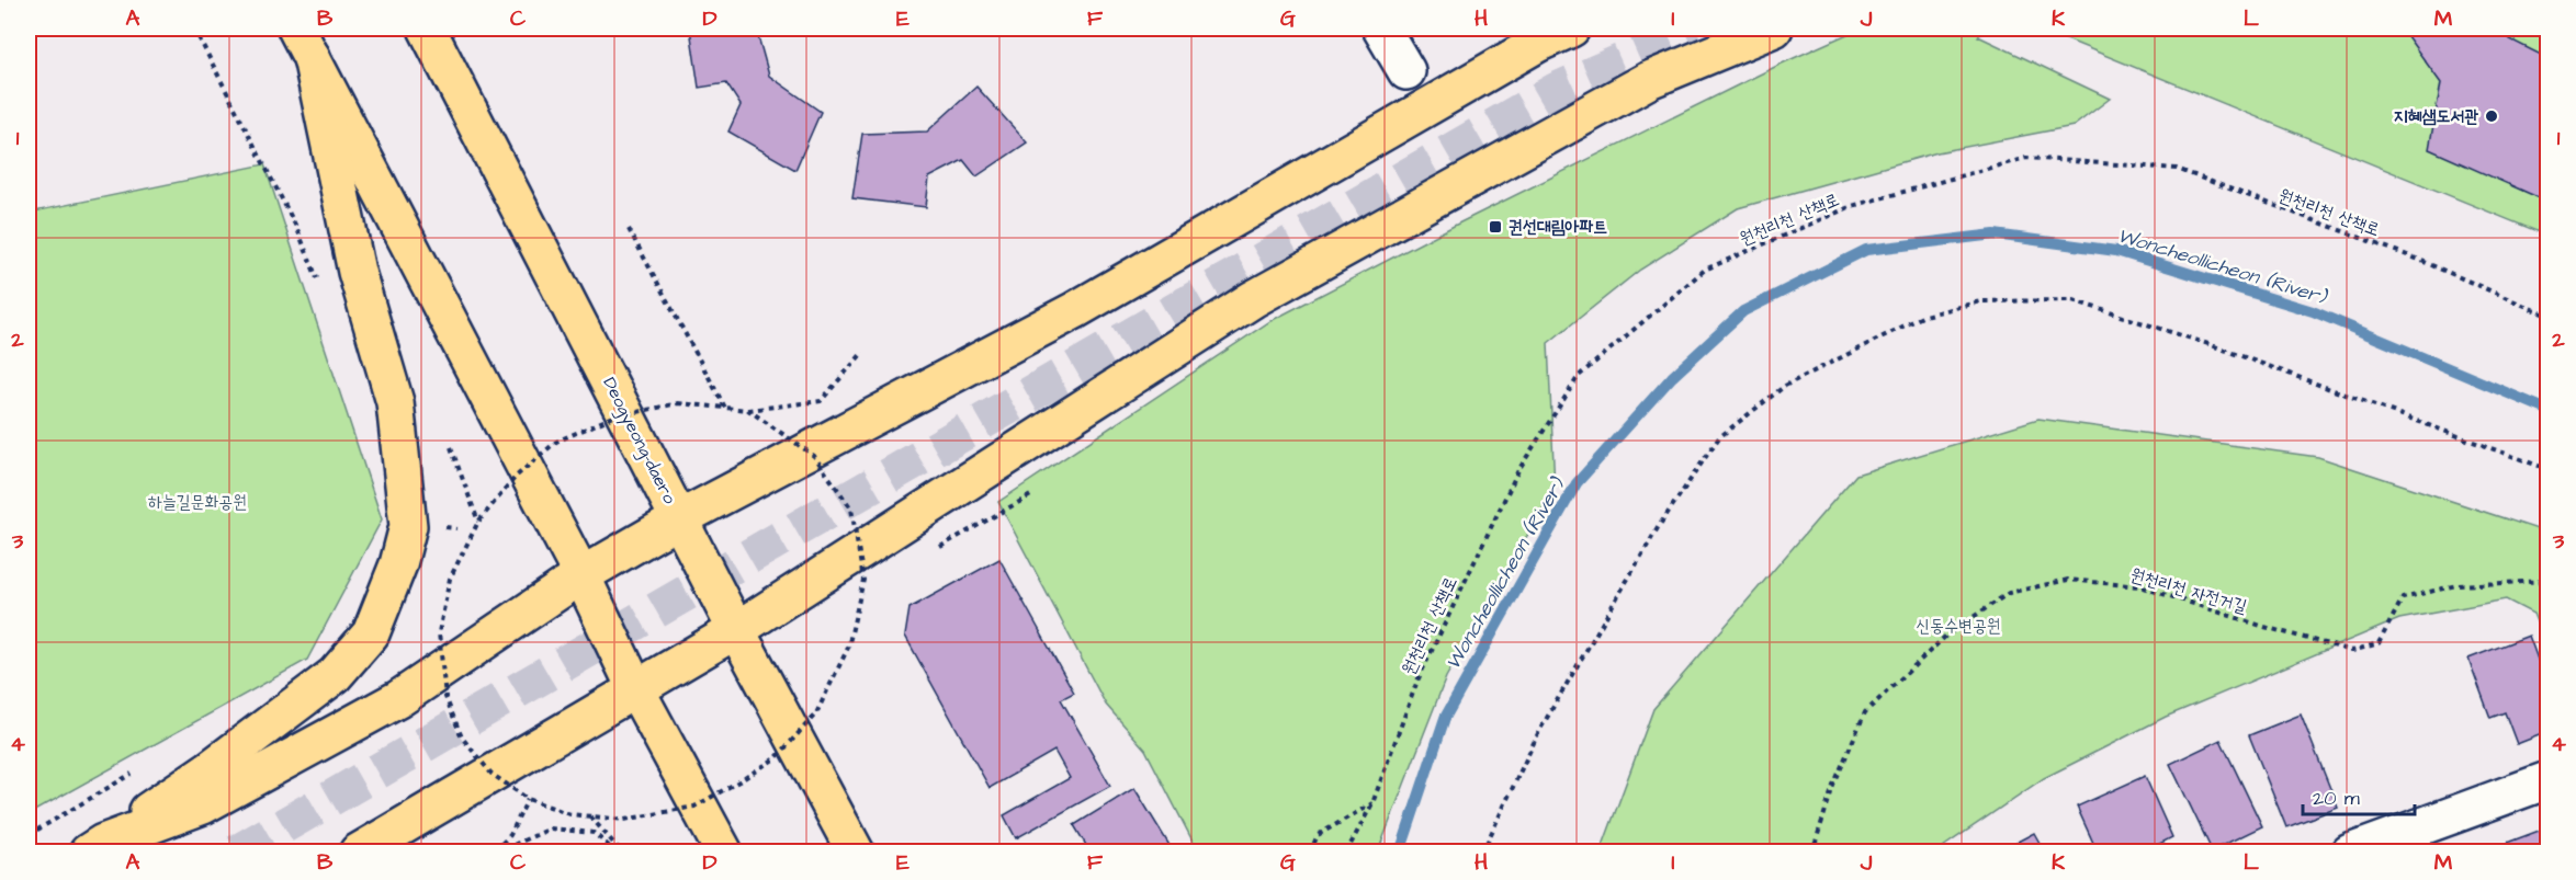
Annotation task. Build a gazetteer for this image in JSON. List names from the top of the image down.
{
  "streets": {
    "main road": ["Deogyeong-daero"],
    "path": ["원천리천 산책로", "원천리천 자전거길"]
  },
  "water": ["Woncheollicheon (River)"],
  "parks": ["하늘길문화공원", "신동수변공원"],
  "places": {
    "other": ["지혜샘도서관"],
    "transit": ["권선대림아파트"]
  },
  "scale_bar": "20 m",
  "grid": {
    "columns": [
      "A",
      "B",
      "C",
      "D",
      "E",
      "F",
      "G",
      "H",
      "I",
      "J",
      "K",
      "L",
      "M"
    ],
    "rows": [
      "1",
      "2",
      "3",
      "4"
    ]
  }
}
